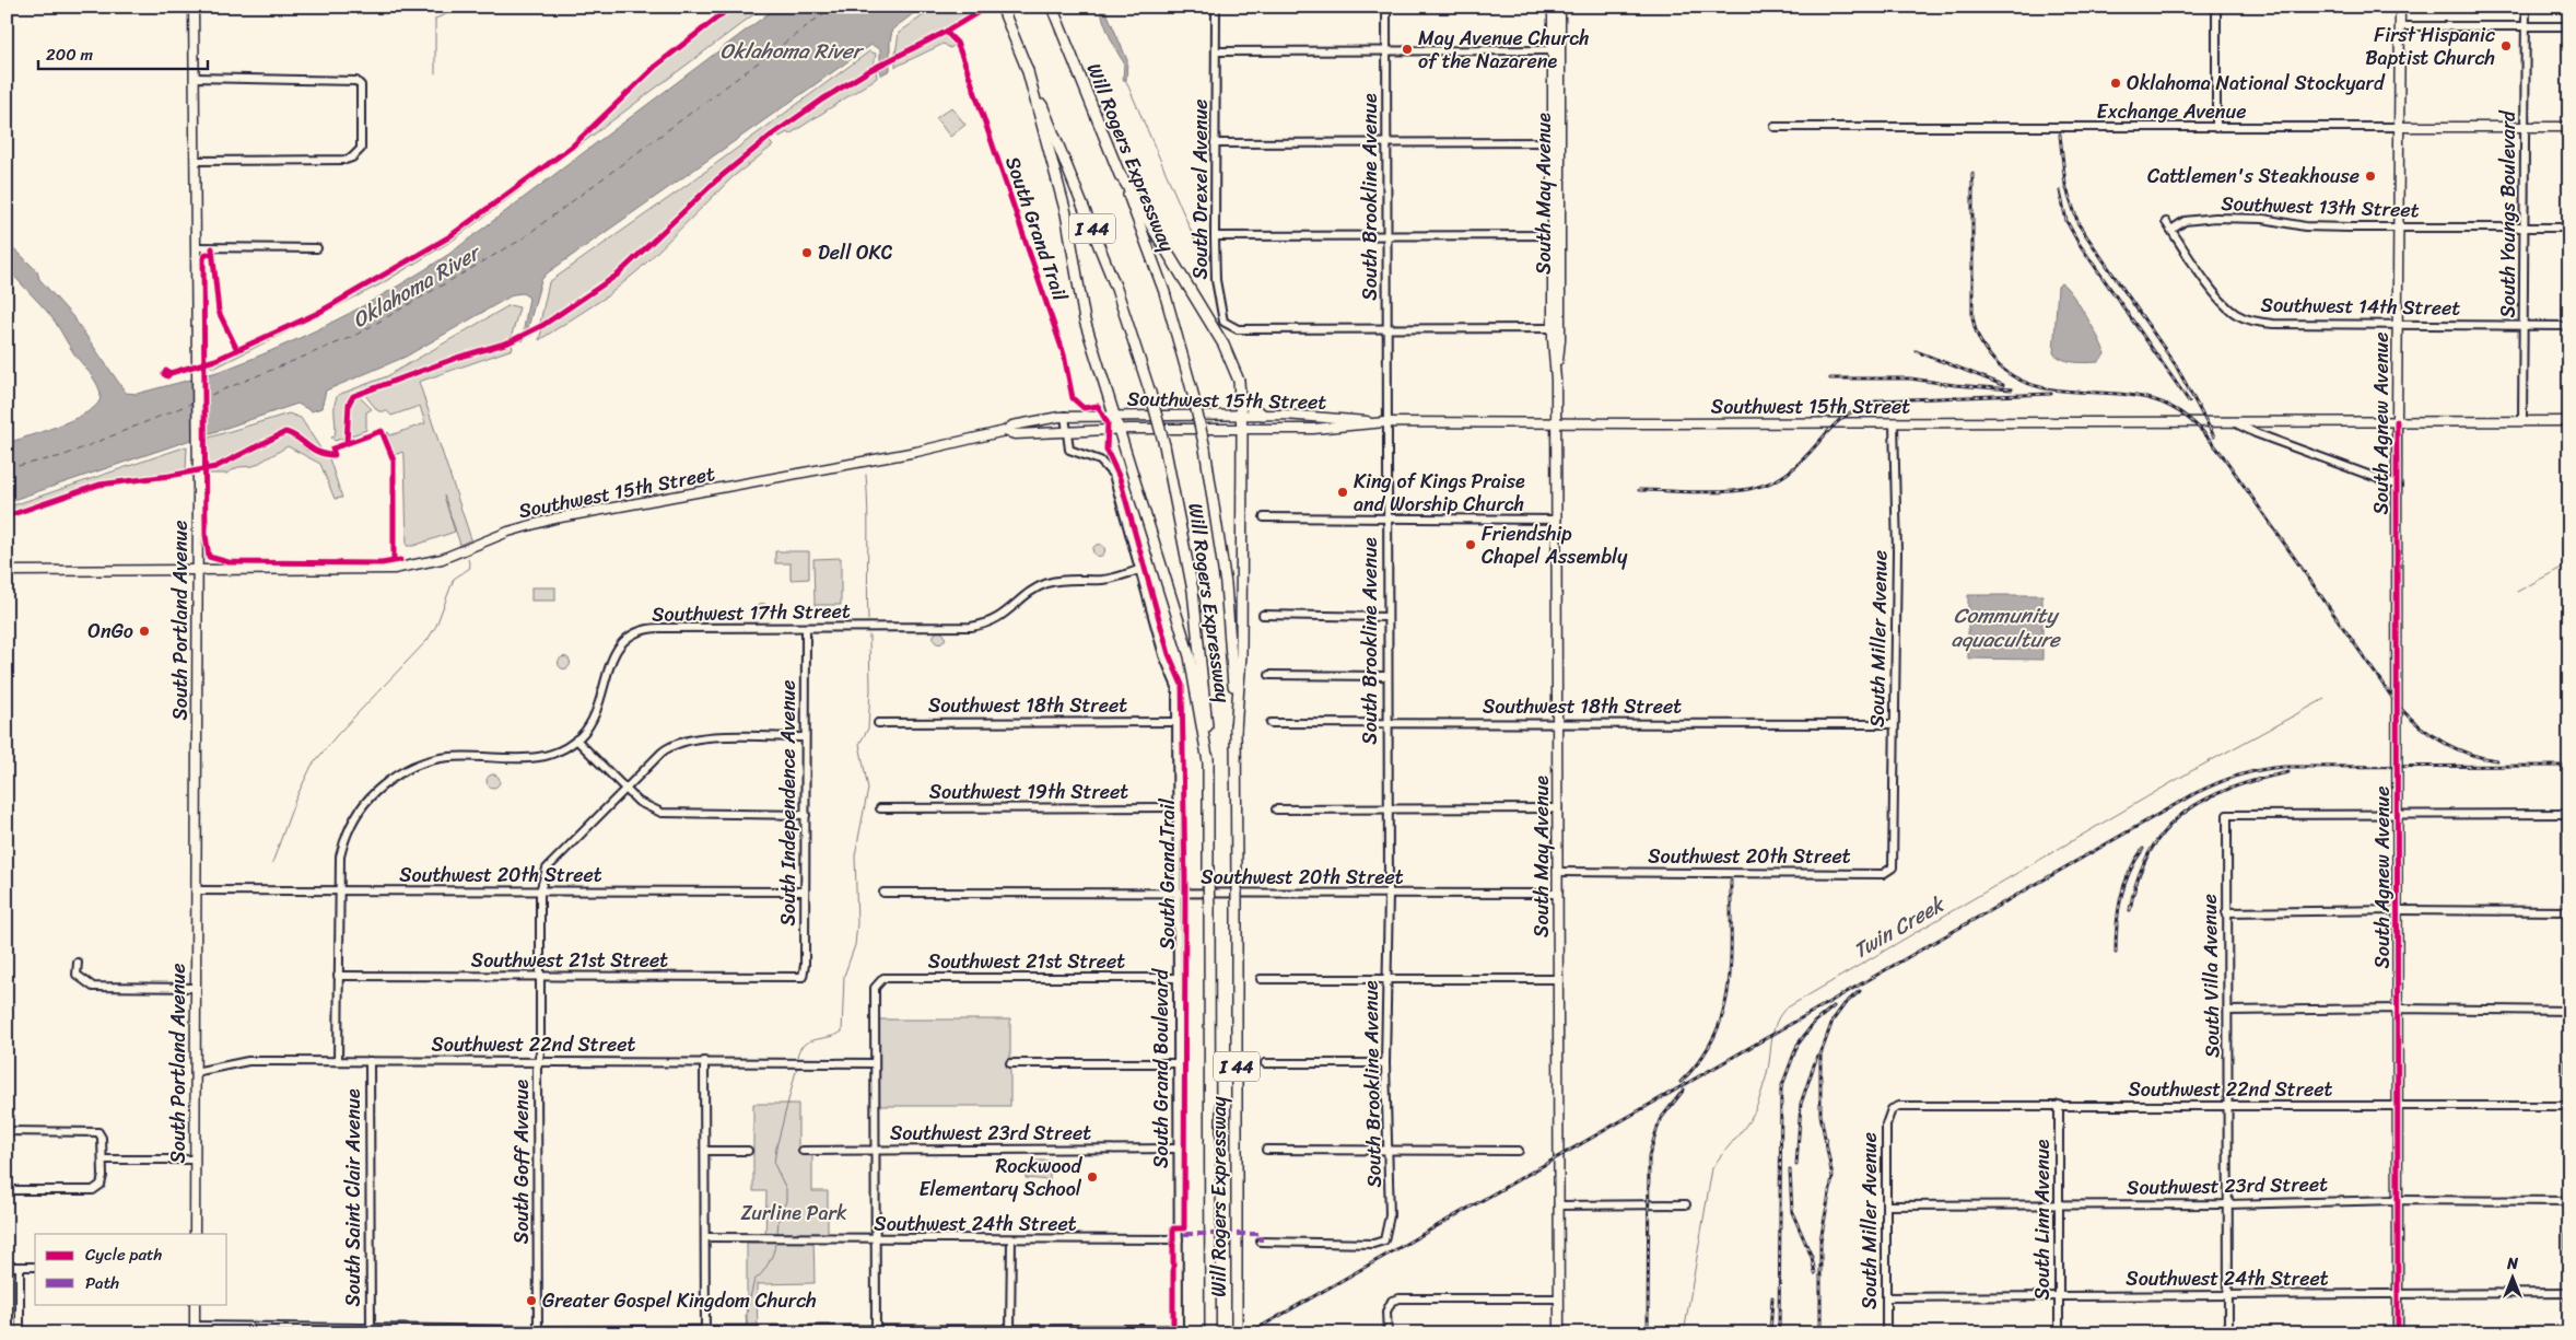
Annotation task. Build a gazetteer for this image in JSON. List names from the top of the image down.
{
  "streets": {
    "highway": ["Will Rogers Expressway", "I 44"],
    "main road": [
      "Exchange Avenue",
      "South May Avenue",
      "Southwest 15th Street",
      "South Agnew Avenue",
      "South Portland Avenue"
    ],
    "street": [
      "South Drexel Avenue",
      "South Brookline Avenue",
      "Southwest 13th Street",
      "South Youngs Boulevard",
      "Southwest 14th Street",
      "Southwest 17th Street",
      "South Miller Avenue",
      "Southwest 18th Street",
      "Southwest 19th Street",
      "South Independence Avenue",
      "Southwest 20th Street",
      "Southwest 21st Street",
      "South Villa Avenue",
      "Southwest 22nd Street",
      "South Grand Boulevard",
      "Southwest 23rd Street",
      "South Goff Avenue",
      "South Saint Clair Avenue",
      "South Linn Avenue",
      "Southwest 24th Street"
    ],
    "cycle path": ["South Grand Trail"]
  },
  "crossings": [
    ["Exchange Avenue", "South Youngs Boulevard"],
    ["Exchange Avenue", "South Agnew Avenue"],
    ["South Drexel Avenue", "South Brookline Avenue"],
    ["South May Avenue", "Southwest 15th Street"],
    ["South May Avenue", "Southwest 18th Street"],
    ["South May Avenue", "Southwest 20th Street"],
    ["South Brookline Avenue", "Southwest 15th Street"],
    ["South Brookline Avenue", "Southwest 18th Street"],
    ["South Brookline Avenue", "Southwest 20th Street"],
    ["Southwest 13th Street", "South Youngs Boulevard"],
    ["Southwest 13th Street", "Southwest 14th Street"],
    ["Southwest 13th Street", "South Agnew Avenue"],
    ["South Youngs Boulevard", "Southwest 14th Street"],
    ["South Youngs Boulevard", "Southwest 15th Street"],
    ["Southwest 14th Street", "South Agnew Avenue"],
    ["Southwest 15th Street", "South Agnew Avenue"],
    ["Southwest 15th Street", "South Portland Avenue"],
    ["Southwest 15th Street", "South Miller Avenue"],
    ["Southwest 15th Street", "South Grand Boulevard"],
    ["South Agnew Avenue", "South Villa Avenue"],
    ["South Agnew Avenue", "Southwest 22nd Street"],
    ["South Agnew Avenue", "Southwest 23rd Street"],
    ["South Agnew Avenue", "Southwest 24th Street"],
    ["Southwest 17th Street", "South Independence Avenue"],
    ["Southwest 17th Street", "Southwest 20th Street"],
    ["Southwest 17th Street", "South Grand Boulevard"],
    ["Southwest 17th Street", "South Saint Clair Avenue"],
    ["South Portland Avenue", "Southwest 20th Street"],
    ["South Portland Avenue", "Southwest 22nd Street"],
    ["South Miller Avenue", "Southwest 18th Street"],
    ["South Miller Avenue", "Southwest 20th Street"],
    ["South Miller Avenue", "Southwest 22nd Street"],
    ["South Miller Avenue", "Southwest 23rd Street"],
    ["South Miller Avenue", "Southwest 24th Street"],
    ["Southwest 18th Street", "South Grand Boulevard"],
    ["Southwest 19th Street", "South Grand Boulevard"],
    ["South Independence Avenue", "Southwest 20th Street"],
    ["South Independence Avenue", "Southwest 21st Street"],
    ["Southwest 20th Street", "South Grand Boulevard"],
    ["Southwest 20th Street", "South Goff Avenue"],
    ["Southwest 20th Street", "South Saint Clair Avenue"],
    ["Southwest 21st Street", "Southwest 22nd Street"],
    ["Southwest 21st Street", "South Grand Boulevard"],
    ["Southwest 21st Street", "South Goff Avenue"],
    ["Southwest 21st Street", "South Saint Clair Avenue"],
    ["South Villa Avenue", "Southwest 22nd Street"],
    ["South Villa Avenue", "Southwest 23rd Street"],
    ["South Villa Avenue", "Southwest 24th Street"],
    ["Southwest 22nd Street", "South Goff Avenue"],
    ["Southwest 22nd Street", "South Saint Clair Avenue"],
    ["Southwest 22nd Street", "South Linn Avenue"],
    ["South Grand Boulevard", "Southwest 23rd Street"],
    ["South Grand Boulevard", "Southwest 24th Street"],
    ["Southwest 23rd Street", "South Linn Avenue"],
    ["South Linn Avenue", "Southwest 24th Street"]
  ],
  "water": ["Oklahoma River", "Community aquaculture", "Twin Creek"],
  "parks": ["Zurline Park"],
  "places": [
    "First Hispanic Baptist Church",
    "May Avenue Church of the Nazarene",
    "Oklahoma National Stockyard",
    "Cattlemen's Steakhouse",
    "Dell OKC",
    "King of Kings Praise and Worship Church",
    "Friendship Chapel Assembly",
    "OnGo",
    "Rockwood Elementary School",
    "Greater Gospel Kingdom Church"
  ],
  "legend": ["Cycle path", "Path"],
  "scale_bar": "200 m",
  "north": "top"
}
